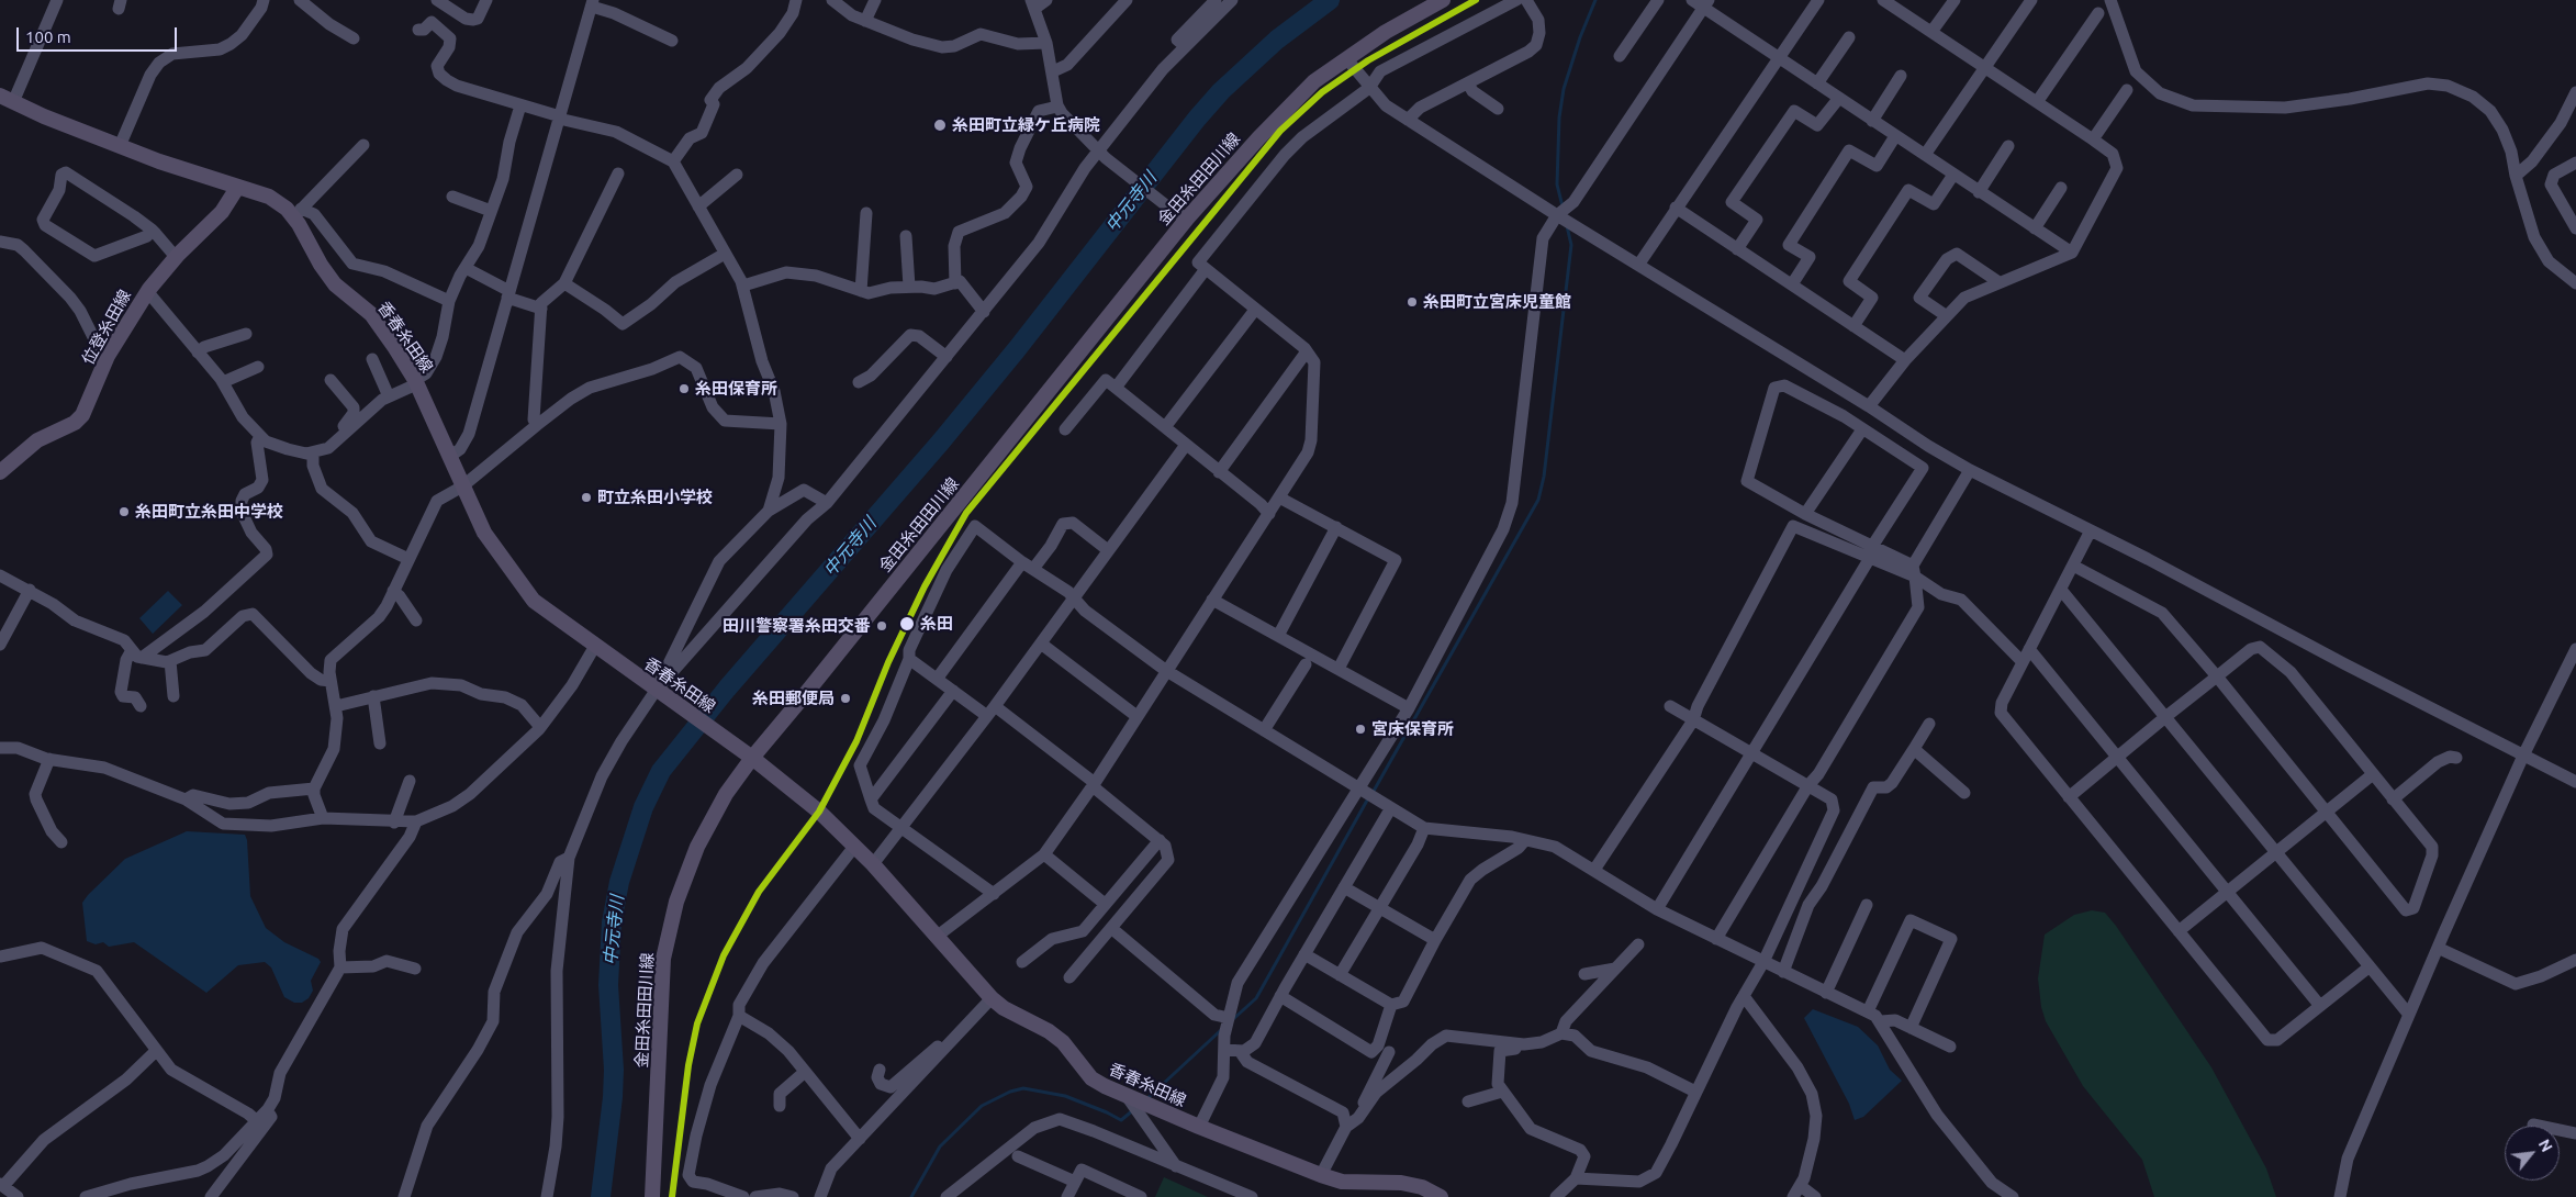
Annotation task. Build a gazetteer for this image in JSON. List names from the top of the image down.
{
  "streets": {
    "main road": ["金田糸田田川線", "位登糸田線", "香春糸田線"]
  },
  "crossings": [
    ["金田糸田田川線", "香春糸田線"],
    ["位登糸田線", "香春糸田線"]
  ],
  "water": ["中元寺川"],
  "places": [
    "糸田町立緑ケ丘病院",
    "糸田町立宮床児童館",
    "糸田保育所",
    "町立糸田小学校",
    "糸田町立糸田中学校",
    "糸田",
    "田川警察署糸田交番",
    "糸田郵便局",
    "宮床保育所"
  ],
  "scale_bar": "100 m",
  "north": "top right"
}
